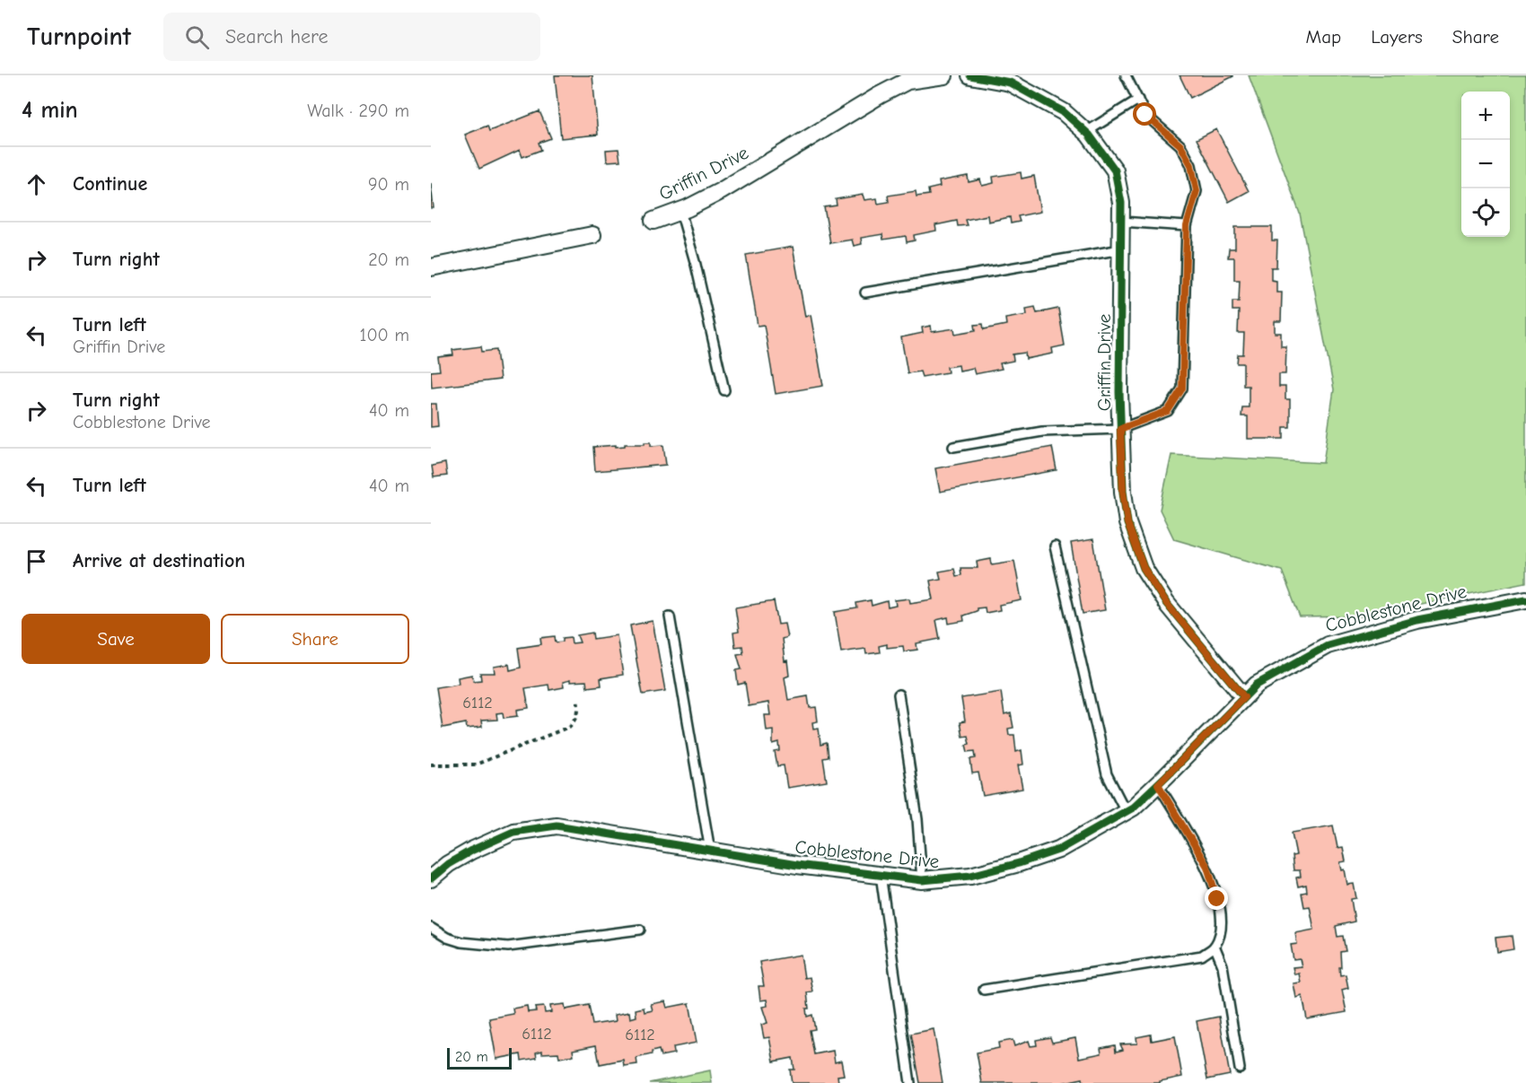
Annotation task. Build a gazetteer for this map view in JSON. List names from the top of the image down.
{
  "streets": {
    "street": ["Griffin Drive", "Cobblestone Drive"]
  },
  "crossings": [
    ["Griffin Drive", "Cobblestone Drive"]
  ],
  "house_numbers": ["6112", "6112", "6112"],
  "scale_bar": "20 m",
  "page": {
    "header": "Turnpoint",
    "search": "Search here",
    "nav": ["Map", "Layers", "Share"],
    "heading": ["4 min", "Walk · 290 m"],
    "map_buttons": ["+", "−"],
    "list": [
      ["Continue", "90 m"],
      ["Turn right", "20 m"],
      ["Turn left", "Griffin Drive", "100 m"],
      ["Turn right", "Cobblestone Drive", "40 m"],
      ["Turn left", "40 m"],
      "Arrive at destination"
    ],
    "buttons": ["Save", "Share"],
    "scale": "20 m"
  }
}
